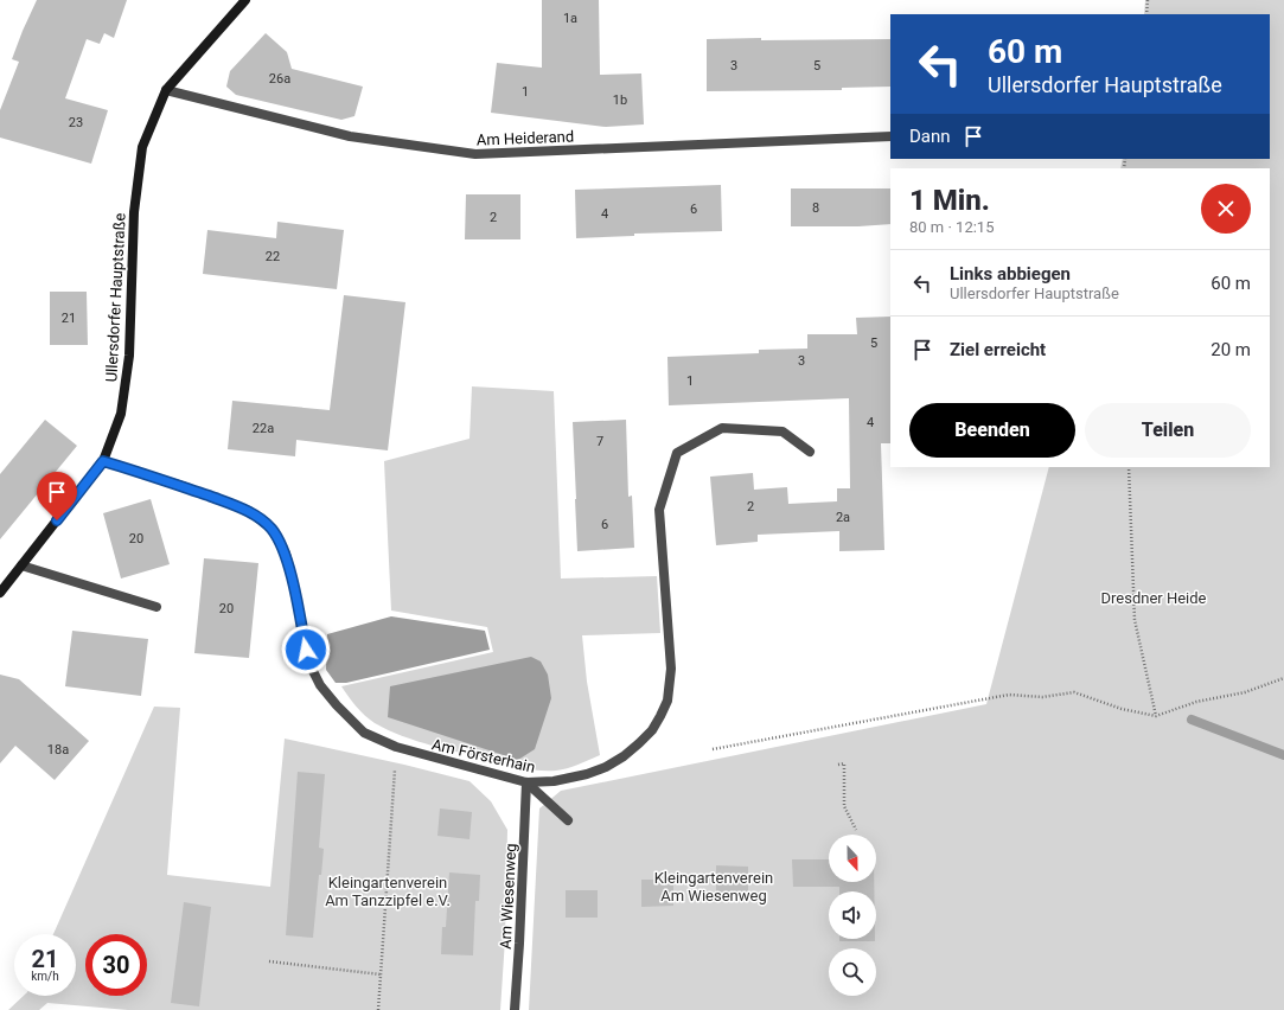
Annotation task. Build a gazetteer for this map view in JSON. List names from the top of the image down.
{
  "streets": {
    "main road": ["Ullersdorfer Hauptstraße"],
    "street": ["Am Heiderand", "Am Försterhain", "Am Wiesenweg"]
  },
  "crossings": [
    ["Am Heiderand", "Ullersdorfer Hauptstraße"],
    ["Ullersdorfer Hauptstraße", "Am Försterhain"],
    ["Am Försterhain", "Am Wiesenweg"]
  ],
  "parks": ["Dresdner Heide", "Kleingartenverein Am Wiesenweg", "Kleingartenverein Am Tanzzipfel e.V."],
  "house_numbers": [
    "1a",
    "3",
    "5",
    "26a",
    "1",
    "1b",
    "23",
    "8",
    "6",
    "4",
    "2",
    "22",
    "21",
    "5",
    "3",
    "1",
    "4",
    "22a",
    "7",
    "2",
    "2a",
    "6",
    "20",
    "20",
    "18a"
  ],
  "north": "bottom",
  "page": {
    "turn": ["60 m", "Ullersdorfer Hauptstraße"],
    "then": "Dann",
    "heading": ["1 Min.", "80 m · 12:15"],
    "list": [
      {
        "name": "Links abbiegen",
        "note": "Ullersdorfer Hauptstraße",
        "value": "60 m"
      },
      {
        "name": "Ziel erreicht",
        "value": "20 m"
      }
    ],
    "buttons": ["Beenden", "Teilen"],
    "speed": "21 km/h",
    "limit": "30"
  }
}
